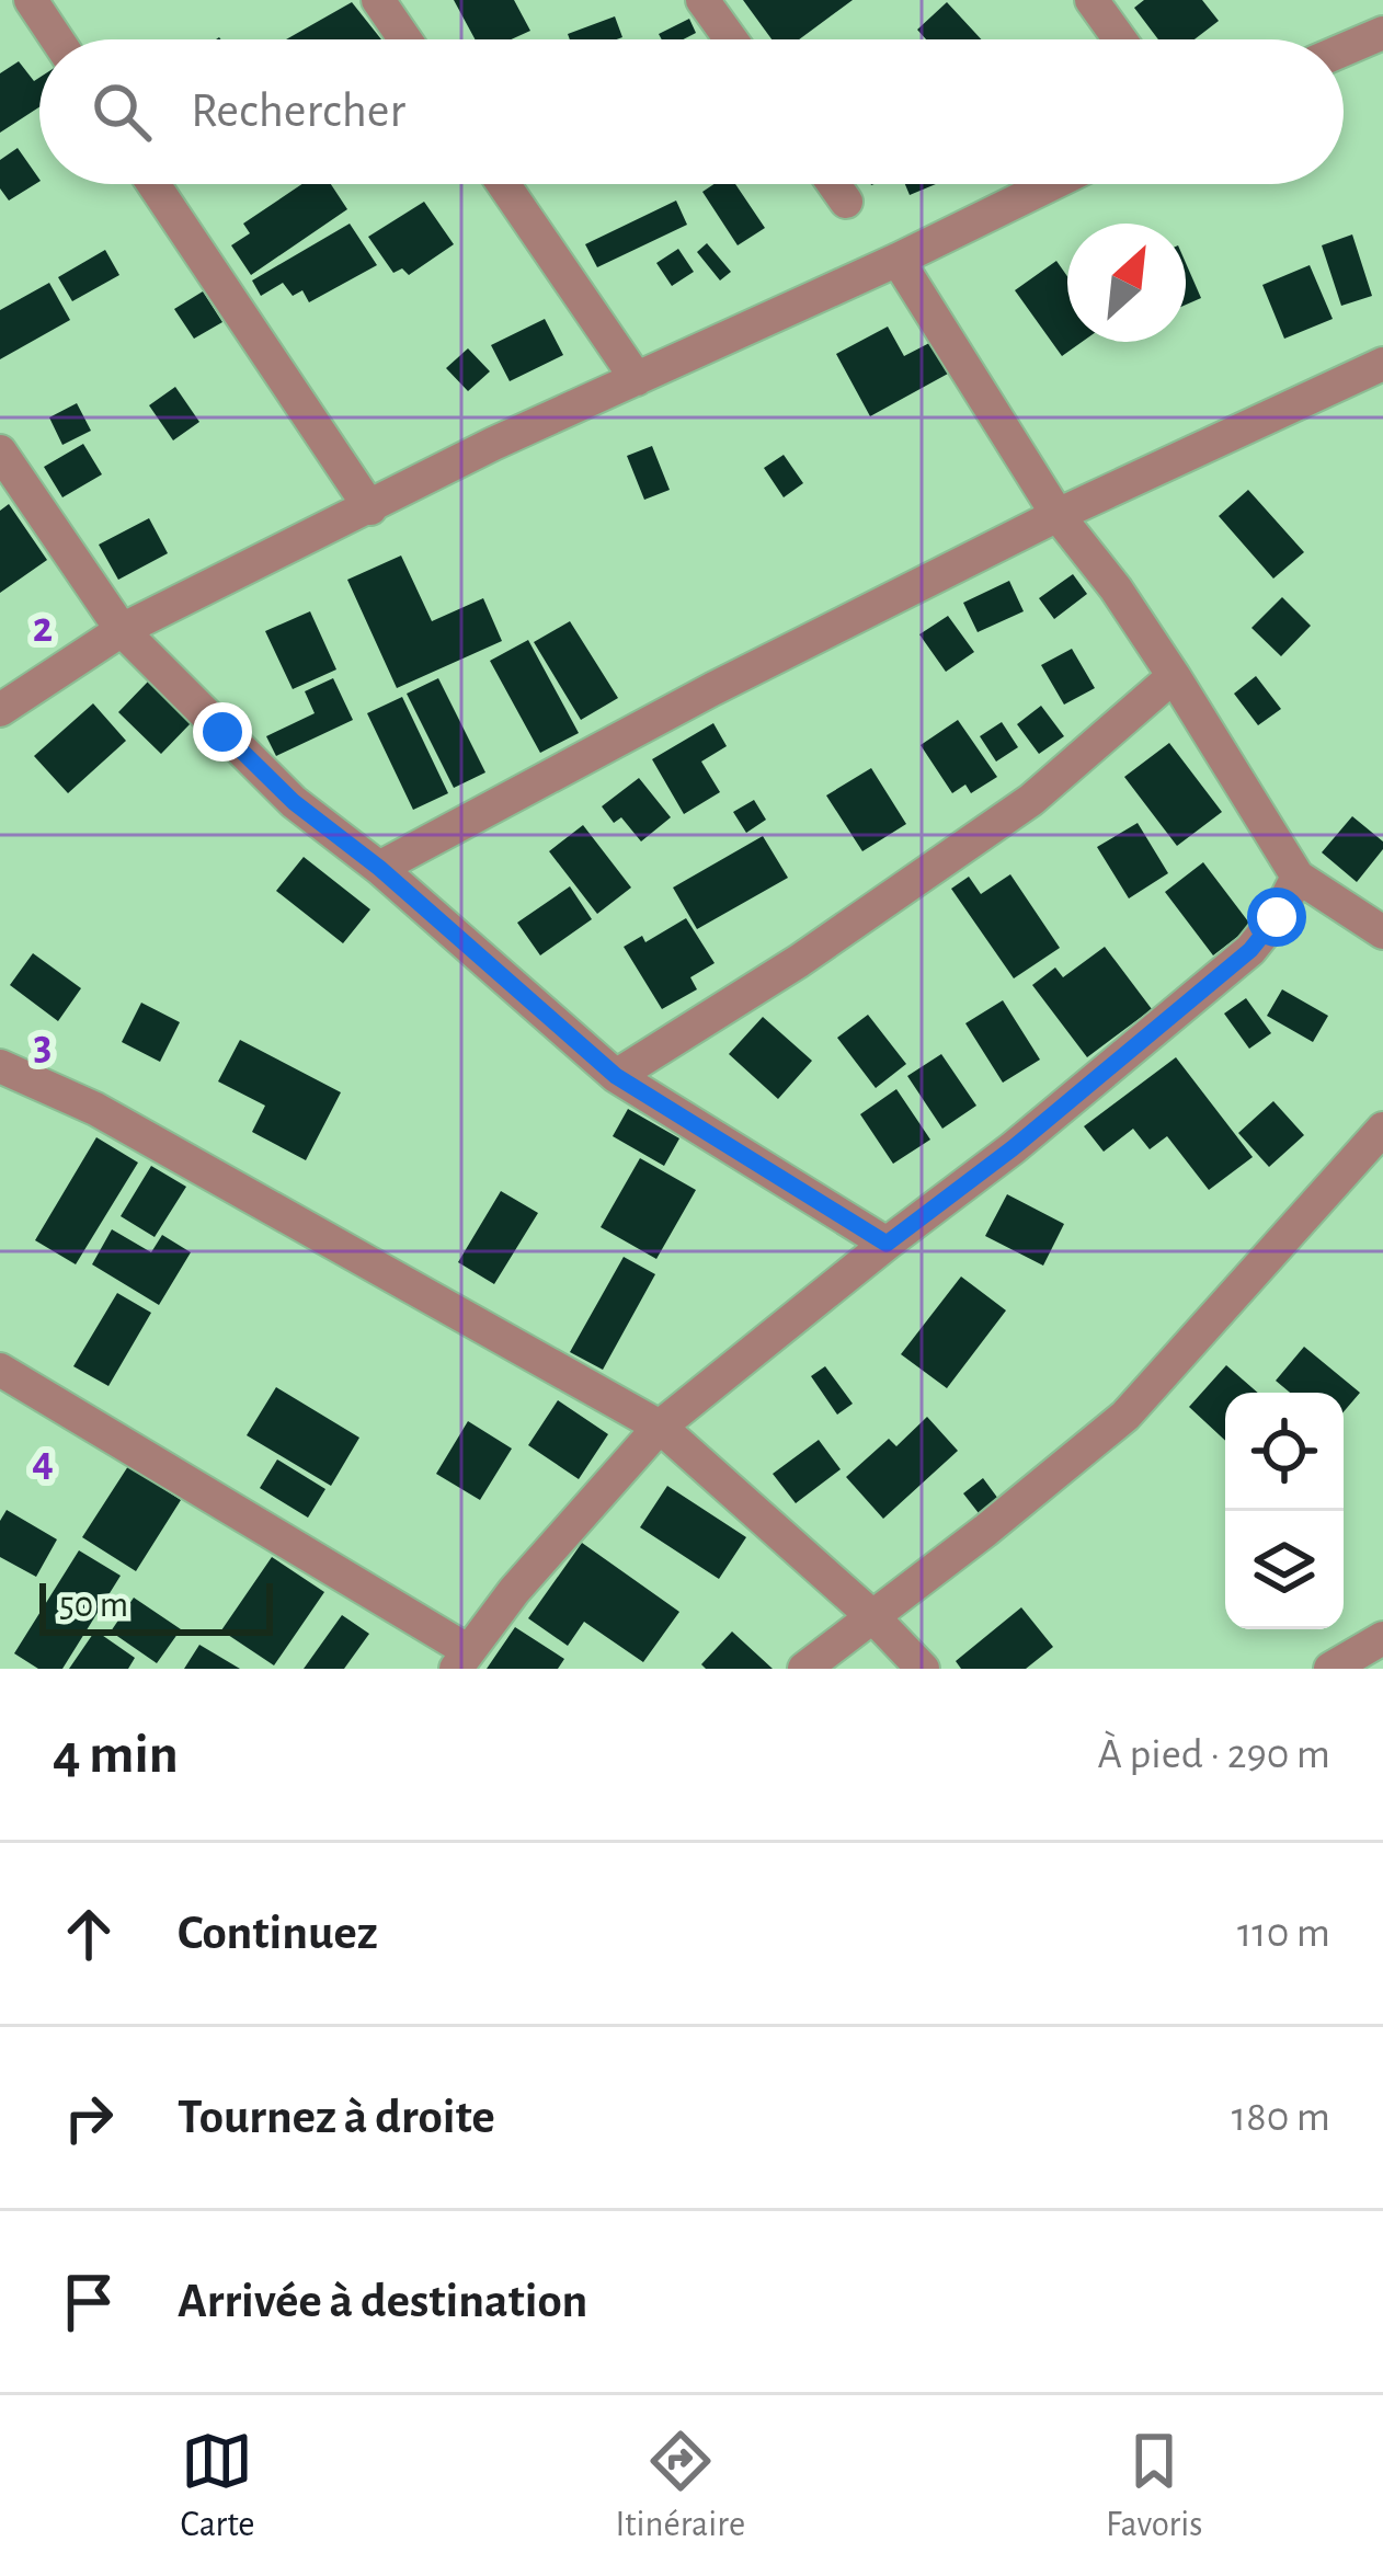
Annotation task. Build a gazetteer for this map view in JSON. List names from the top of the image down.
{
  "scale_bar": "50 m",
  "north": "top right",
  "page": {
    "search": "Rechercher",
    "scale": "50 m",
    "heading": ["4 min", "À pied · 290 m"],
    "list": [
      ["Continuez", "110 m"],
      ["Tournez à droite", "180 m"],
      "Arrivée à destination"
    ],
    "nav": ["Carte", "Itinéraire", "Favoris"]
  },
  "grid": {
    "rows": ["2", "3", "4"]
  }
}
